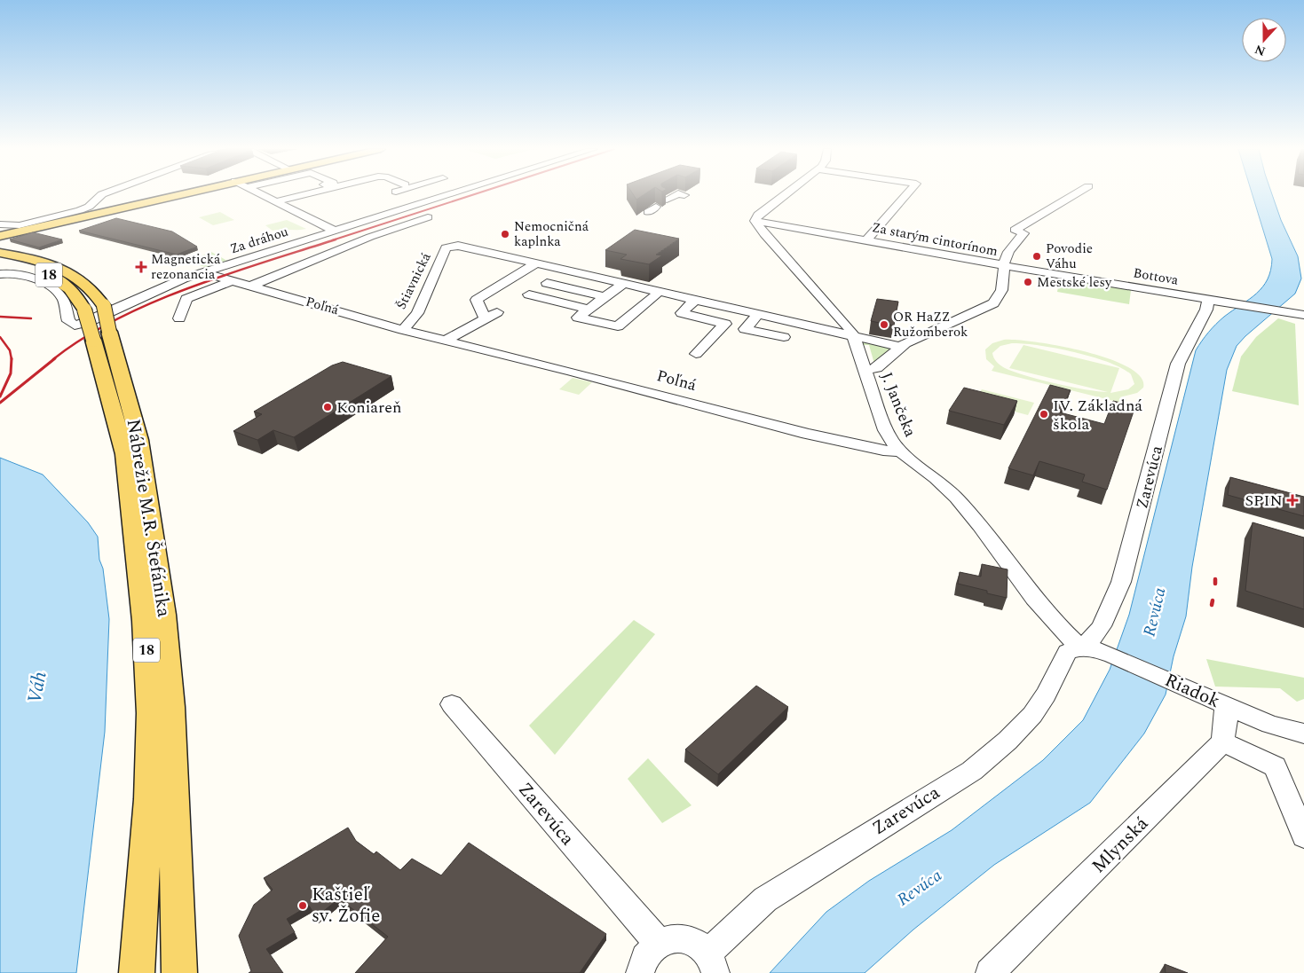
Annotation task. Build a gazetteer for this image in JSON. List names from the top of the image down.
{
  "streets": {
    "main road": ["18", "Nábrežie M.R. Štefánika"],
    "street": [
      "Za starým cintorínom",
      "Za dráhou",
      "Bottova",
      "Štiavnická",
      "Poľná",
      "J. Jančeka",
      "Zarevúca",
      "Riadok",
      "Mlynská"
    ]
  },
  "crossings": [
    ["Za starým cintorínom", "Bottova"],
    ["Za starým cintorínom", "J. Jančeka"],
    ["Za dráhou", "Poľná"],
    ["18", "Nábrežie M.R. Štefánika"],
    ["Bottova", "Zarevúca"],
    ["Štiavnická", "Poľná"],
    ["Poľná", "J. Jančeka"],
    ["Zarevúca", "Riadok"]
  ],
  "water": ["Revúca", "Váh"],
  "places": {
    "other": [
      "Nemocničná kaplnka",
      "Povodie Váhu",
      "Mestské lesy",
      "OR HaZZ Ružomberok",
      "Koniareň",
      "IV. Základná škola",
      "Kaštieľ sv. Žofie"
    ],
    "health": ["Magnetická rezonancia", "SPIN"]
  },
  "north": "bottom"
}
